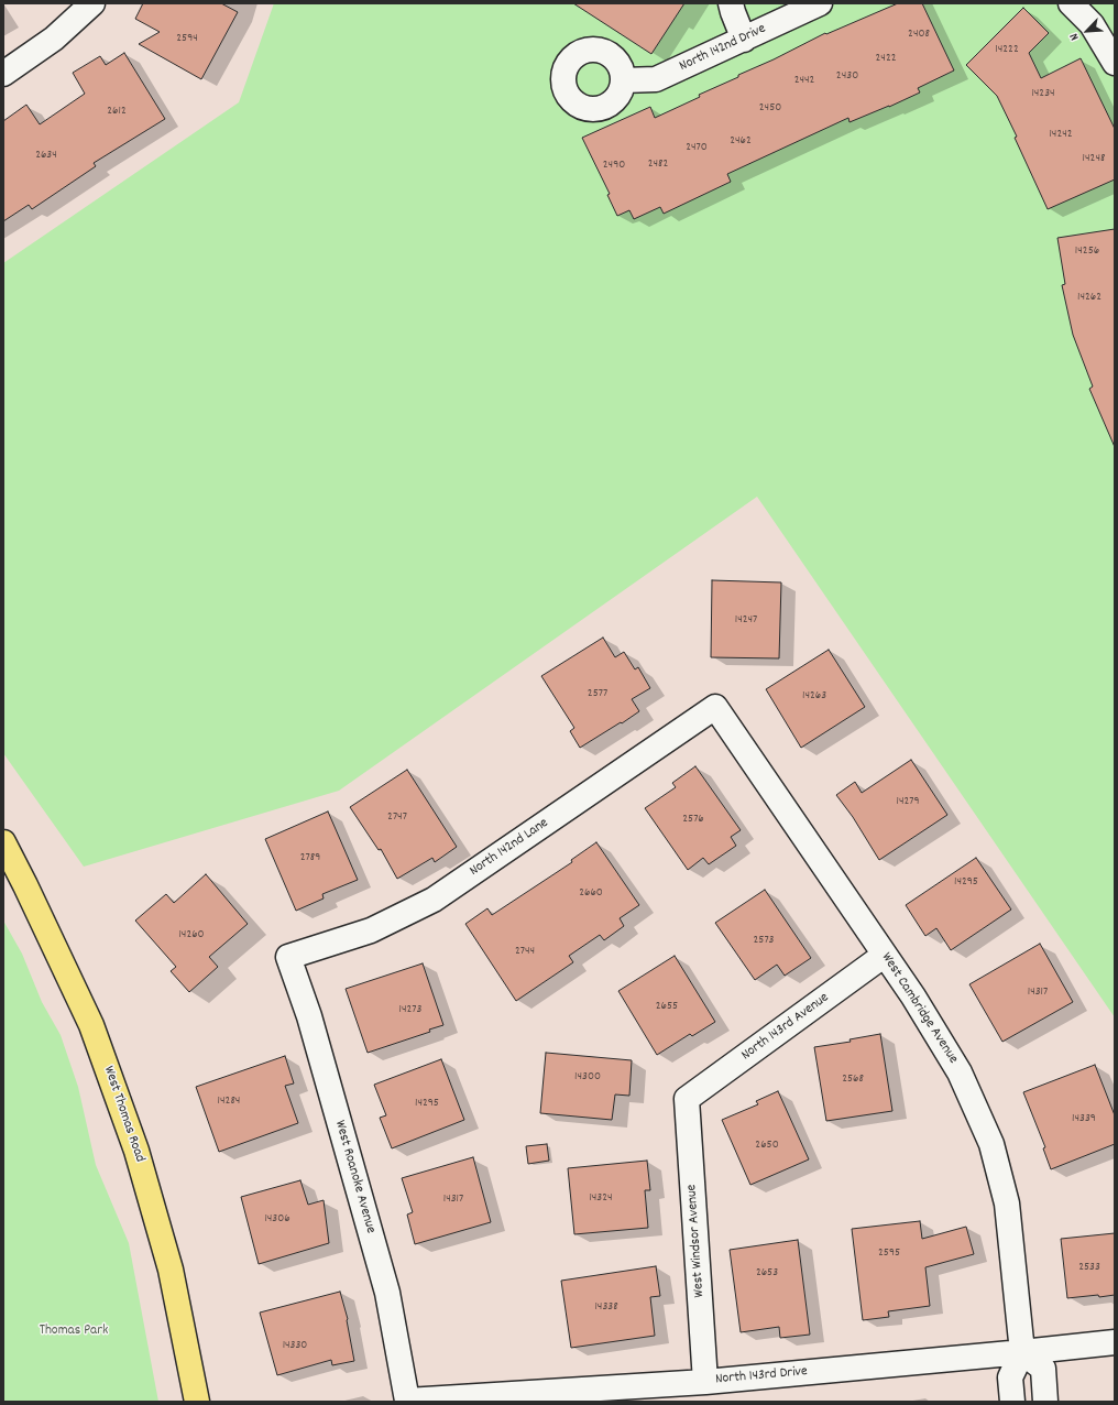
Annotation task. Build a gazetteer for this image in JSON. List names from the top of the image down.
{
  "streets": {
    "main road": ["West Thomas Road"],
    "street": [
      "North 142nd Drive",
      "North 142nd Lane",
      "West Cambridge Avenue",
      "North 143rd Avenue",
      "West Roanoke Avenue",
      "West Windsor Avenue",
      "North 143rd Drive"
    ]
  },
  "crossings": [
    ["North 142nd Lane", "West Cambridge Avenue"],
    ["North 142nd Lane", "West Roanoke Avenue"],
    ["West Cambridge Avenue", "North 143rd Avenue"],
    ["West Cambridge Avenue", "North 143rd Drive"],
    ["North 143rd Avenue", "West Windsor Avenue"],
    ["West Roanoke Avenue", "North 143rd Drive"],
    ["West Windsor Avenue", "North 143rd Drive"]
  ],
  "parks": ["Thomas Park"],
  "house_numbers": [
    "2408",
    "2594",
    "14222",
    "2422",
    "2430",
    "2442",
    "14234",
    "2450",
    "2612",
    "14242",
    "2462",
    "2470",
    "2634",
    "14248",
    "2482",
    "2490",
    "14256",
    "14262",
    "14247",
    "2577",
    "14263",
    "14279",
    "2747",
    "2576",
    "2789",
    "14295",
    "2660",
    "14260",
    "2573",
    "2744",
    "14317",
    "2655",
    "14273",
    "14300",
    "2568",
    "14284",
    "14295",
    "14339",
    "2650",
    "14324",
    "14317",
    "14306",
    "2595",
    "2533",
    "2653",
    "14338",
    "14330"
  ],
  "north": "bottom left"
}
